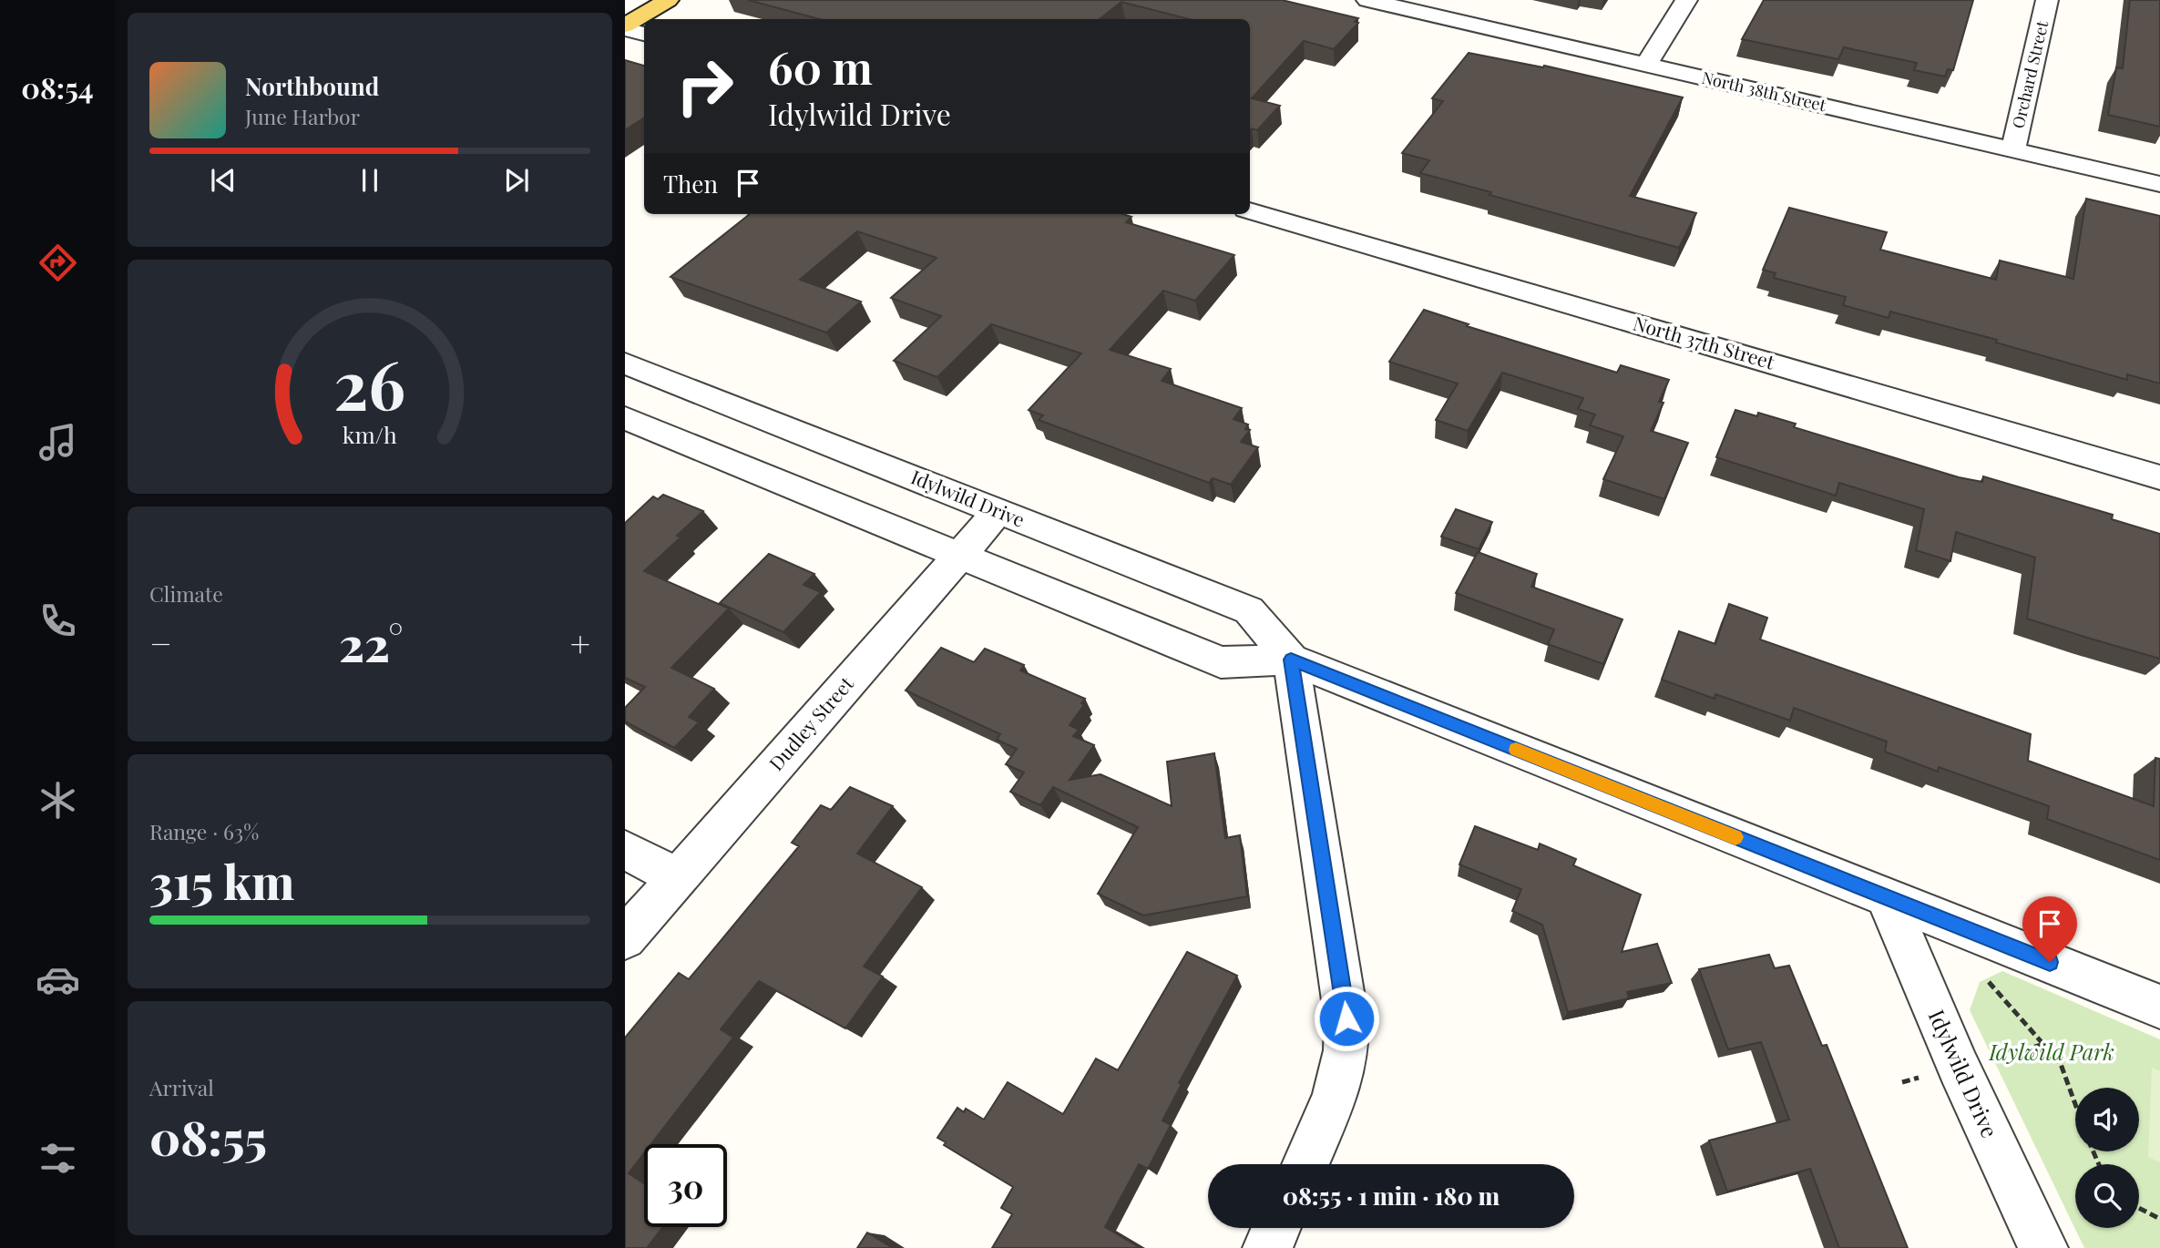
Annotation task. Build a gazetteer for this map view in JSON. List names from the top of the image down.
{
  "streets": {
    "street": [
      "Orchard Street",
      "North 38th Street",
      "North 37th Street",
      "Idylwild Drive",
      "Dudley Street"
    ]
  },
  "crossings": [
    ["Orchard Street", "North 38th Street"],
    ["Idylwild Drive", "Dudley Street"]
  ],
  "parks": ["Idylwild Park"],
  "page": {
    "tabs": "08:54",
    "turn": ["60 m", "Idylwild Drive"],
    "song": ["Northbound", "June Harbor"],
    "then": "Then",
    "tile": [
      "Climate",
      ["Range · 63%", "315 km"],
      ["Arrival", "08:55"]
    ],
    "heat": ["−", "22°", "+"],
    "limit": "30",
    "trip": "08:55 · 1 min · 180 m",
    "gauge": ["26", "km/h"]
  }
}
